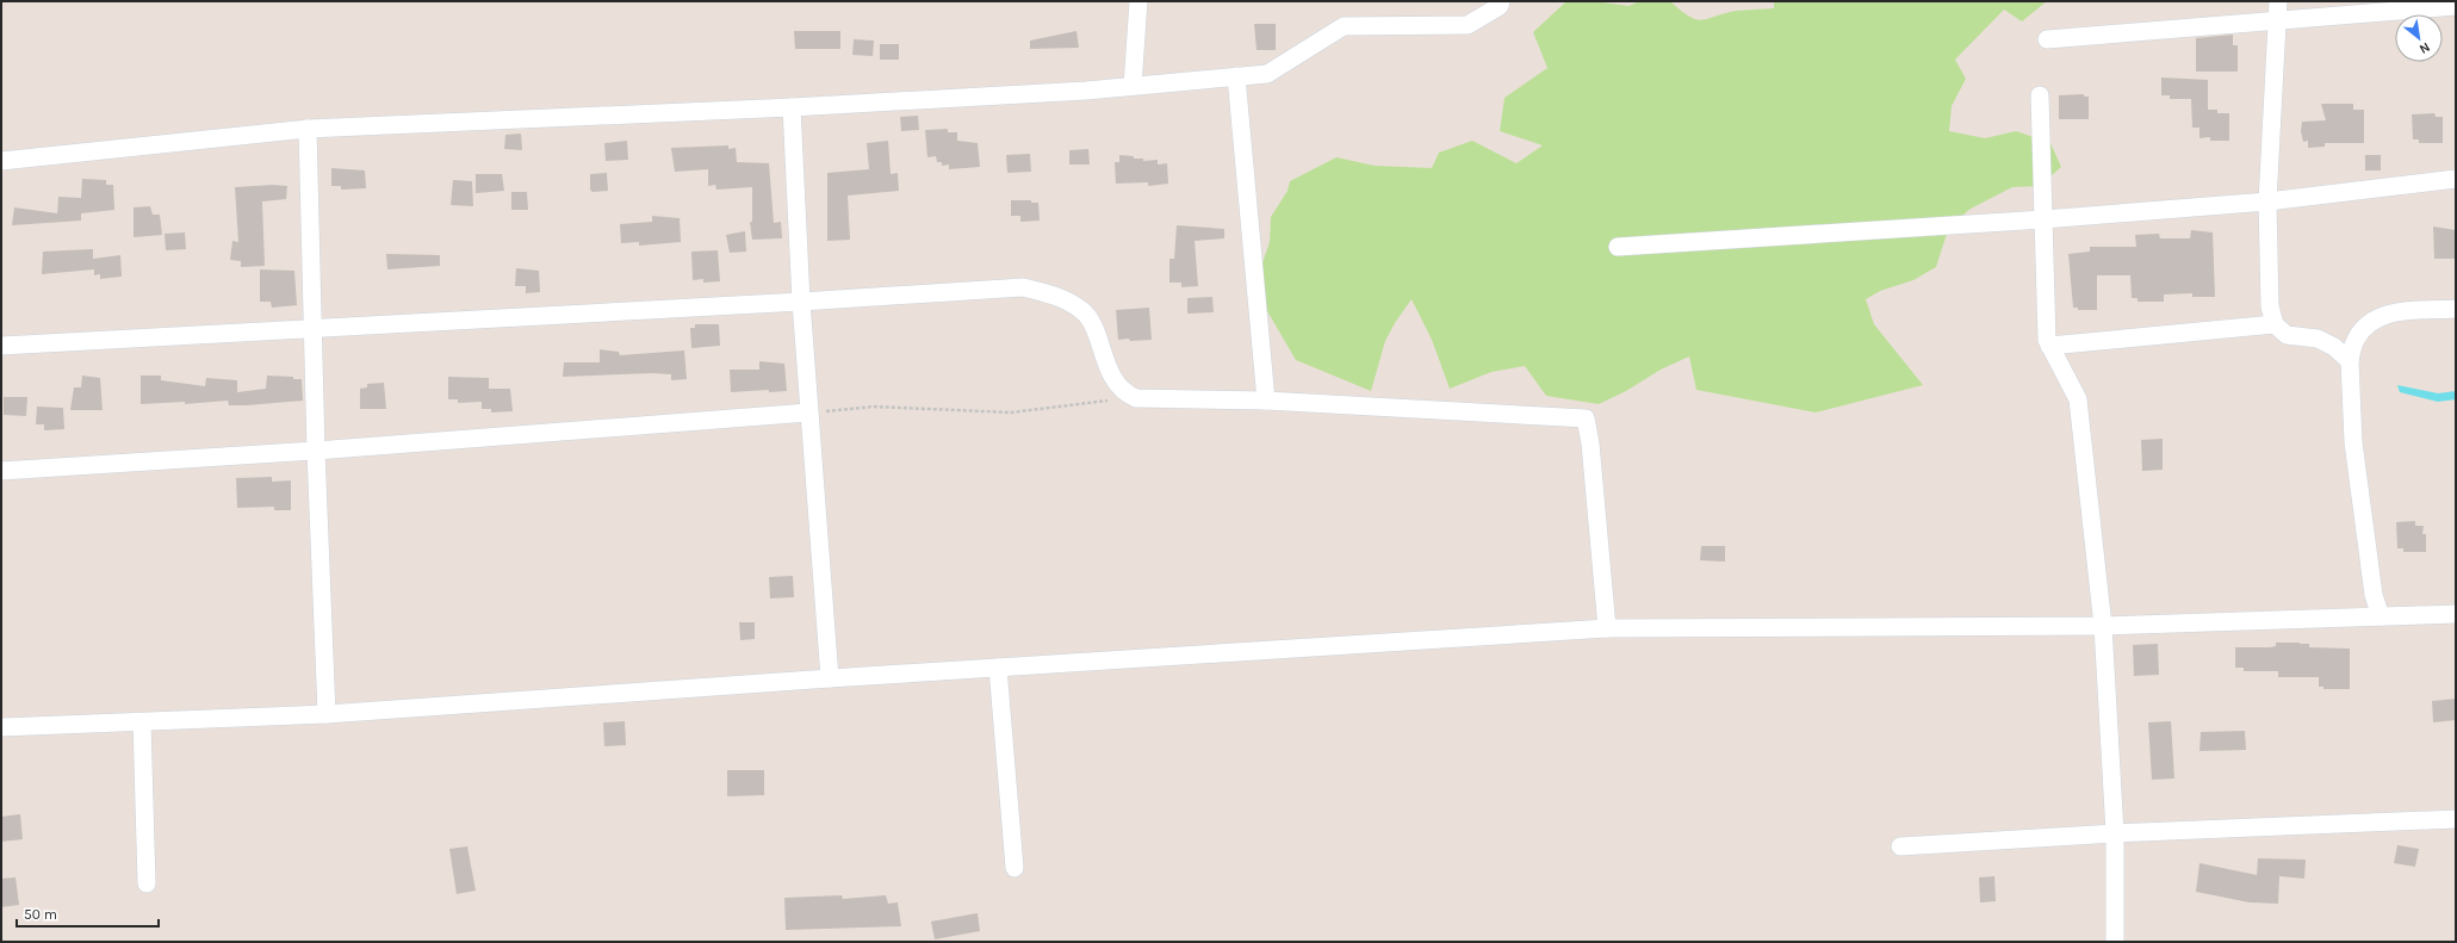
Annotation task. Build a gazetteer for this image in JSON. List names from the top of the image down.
{
  "scale_bar": "50 m",
  "north": "bottom right"
}
